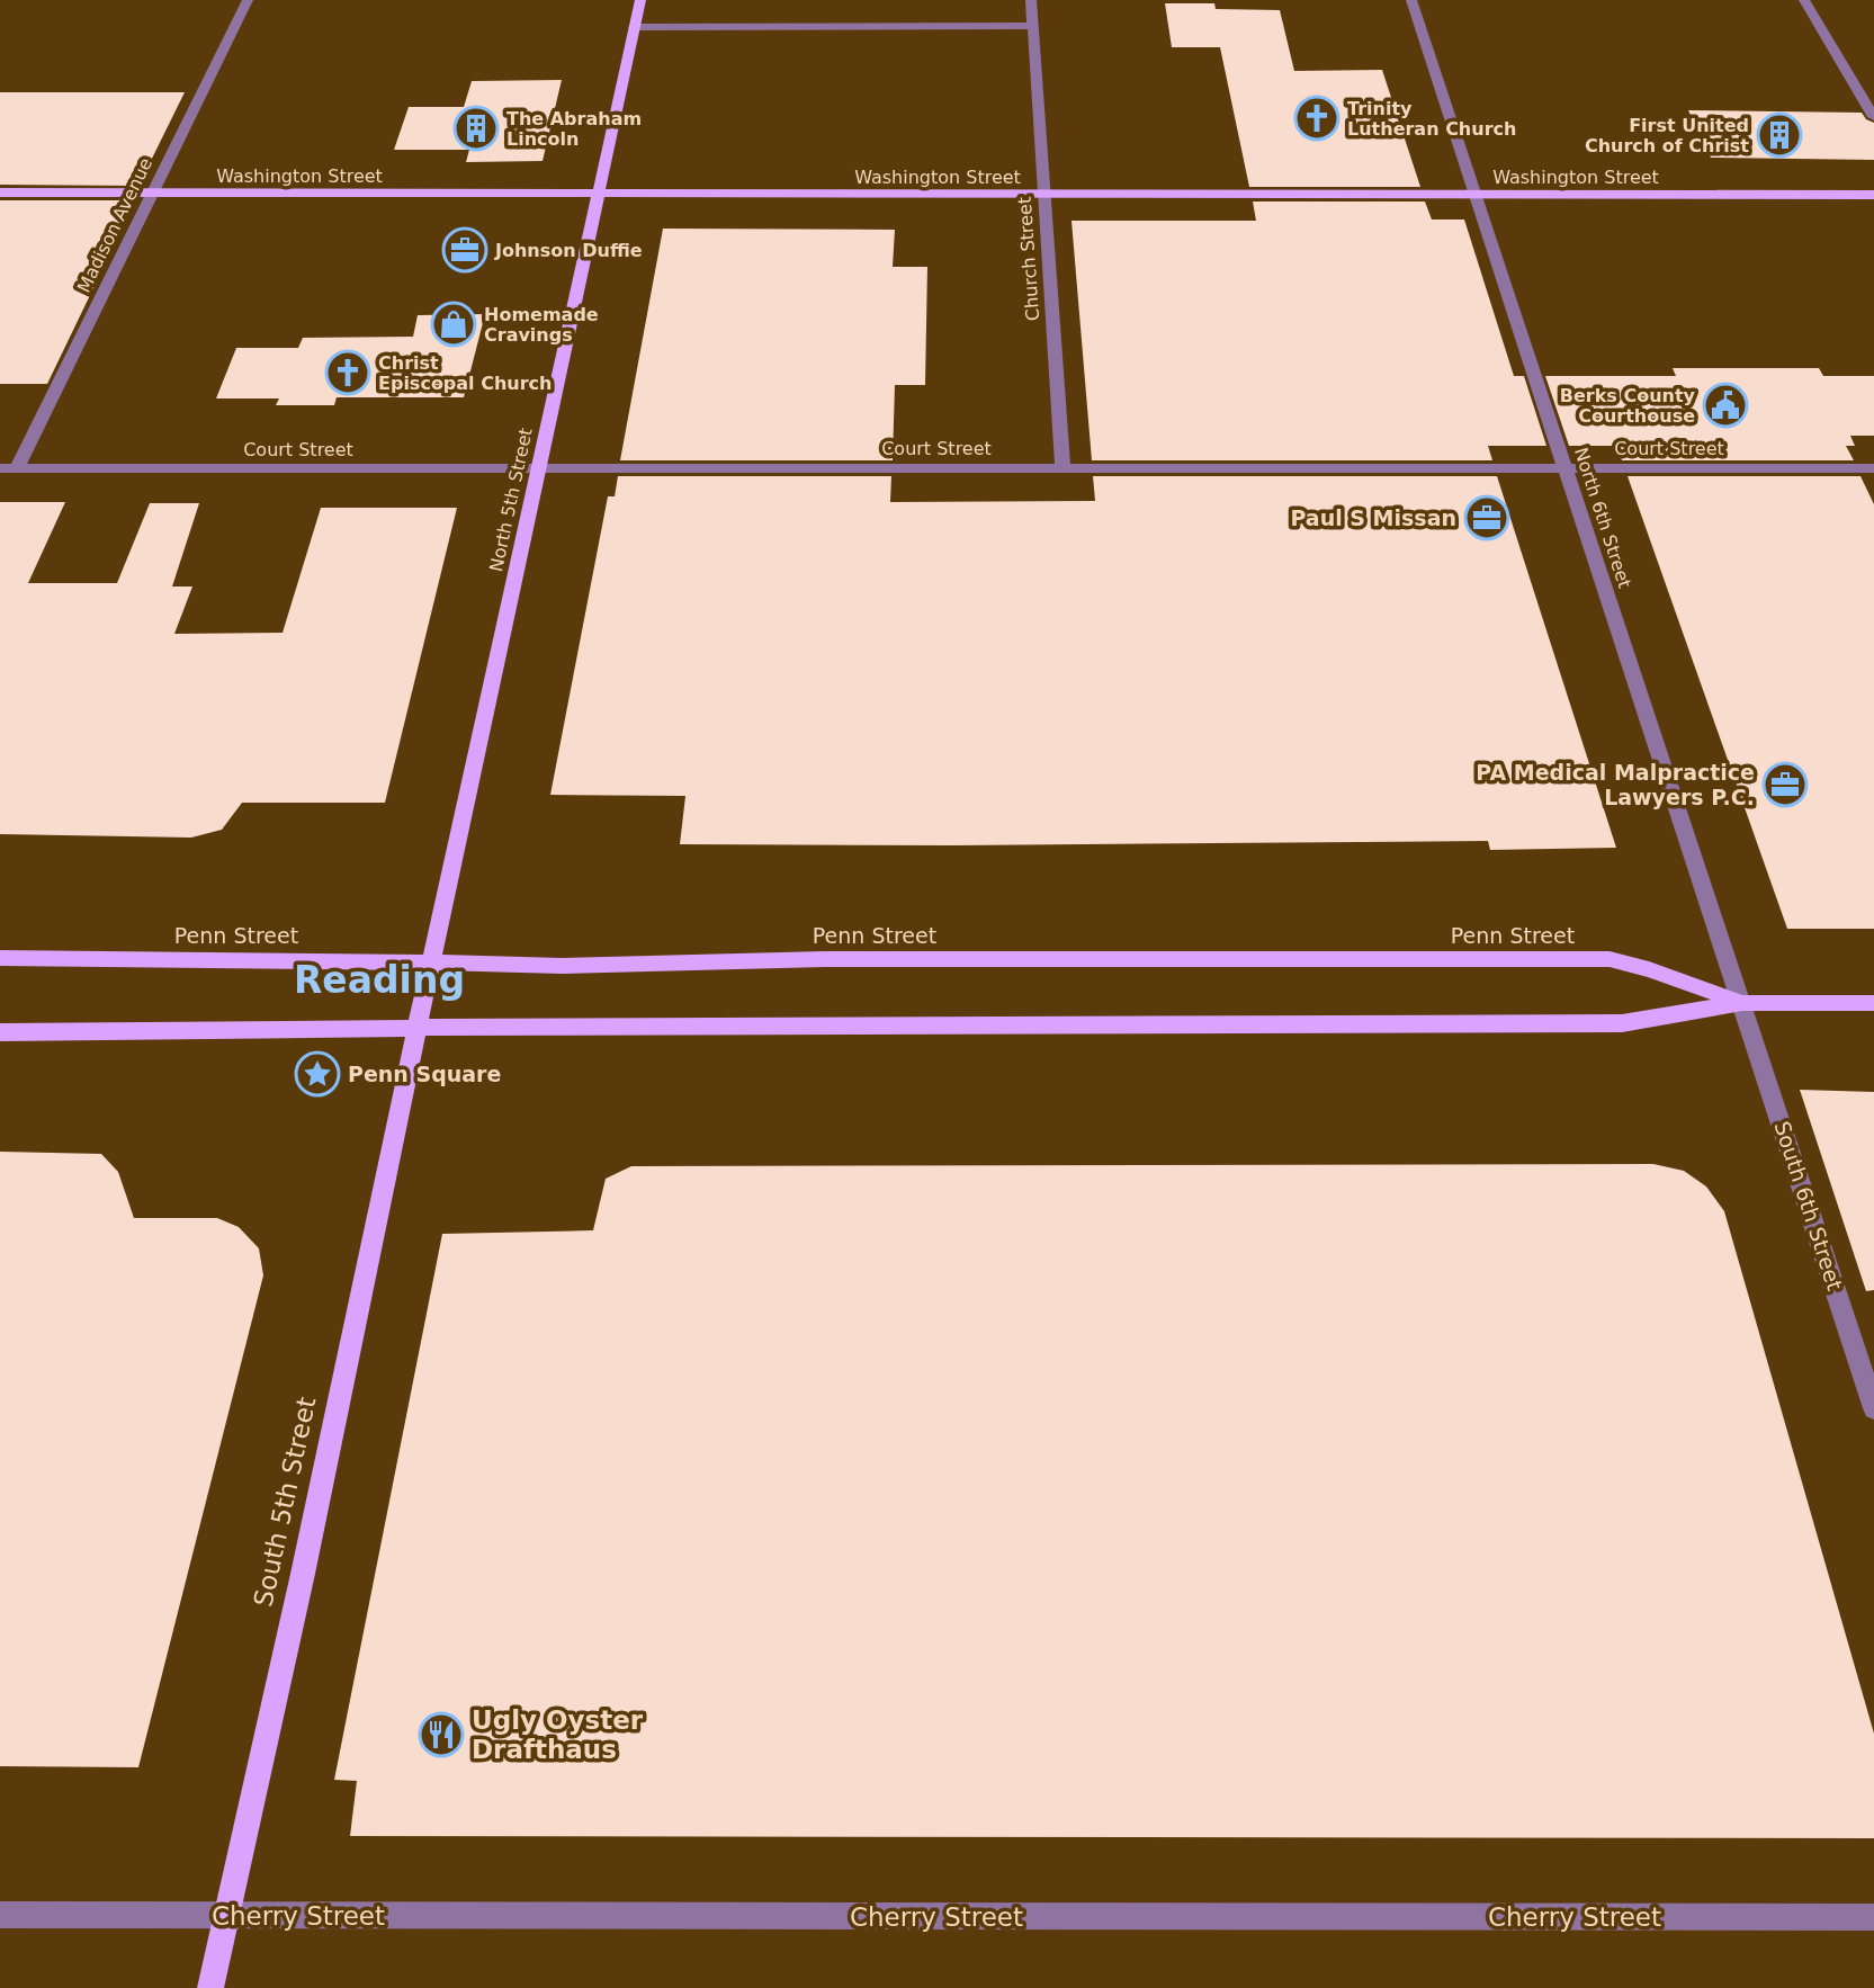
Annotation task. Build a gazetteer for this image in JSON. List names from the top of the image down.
{
  "streets": {
    "main road": [
      "Washington Street",
      "North 5th Street",
      "Penn Street",
      "South 5th Street"
    ],
    "street": [
      "Madison Avenue",
      "Church Street",
      "Court Street",
      "North 6th Street",
      "South 6th Street",
      "Cherry Street"
    ]
  },
  "crossings": [
    ["Washington Street", "Madison Avenue"],
    ["Washington Street", "Church Street"],
    ["Washington Street", "North 5th Street"],
    ["Washington Street", "North 6th Street"],
    ["Madison Avenue", "Court Street"],
    ["Church Street", "Court Street"],
    ["Court Street", "North 5th Street"],
    ["Court Street", "North 6th Street"],
    ["North 5th Street", "Penn Street"],
    ["North 5th Street", "South 5th Street"],
    ["North 6th Street", "Penn Street"],
    ["North 6th Street", "South 6th Street"],
    ["Penn Street", "South 6th Street"],
    ["Penn Street", "South 5th Street"],
    ["South 5th Street", "Cherry Street"]
  ],
  "districts": ["Reading"],
  "places": {
    "church": ["Trinity Lutheran Church", "Christ Episcopal Church"],
    "building": ["The Abraham Lincoln", "First United Church of Christ"],
    "office": ["Johnson Duffie", "Paul S Missan", "PA Medical Malpractice Lawyers P.C."],
    "shop": ["Homemade Cravings"],
    "public building": ["Berks County Courthouse"],
    "place": ["Penn Square"],
    "restaurant": ["Ugly Oyster Drafthaus"]
  }
}
